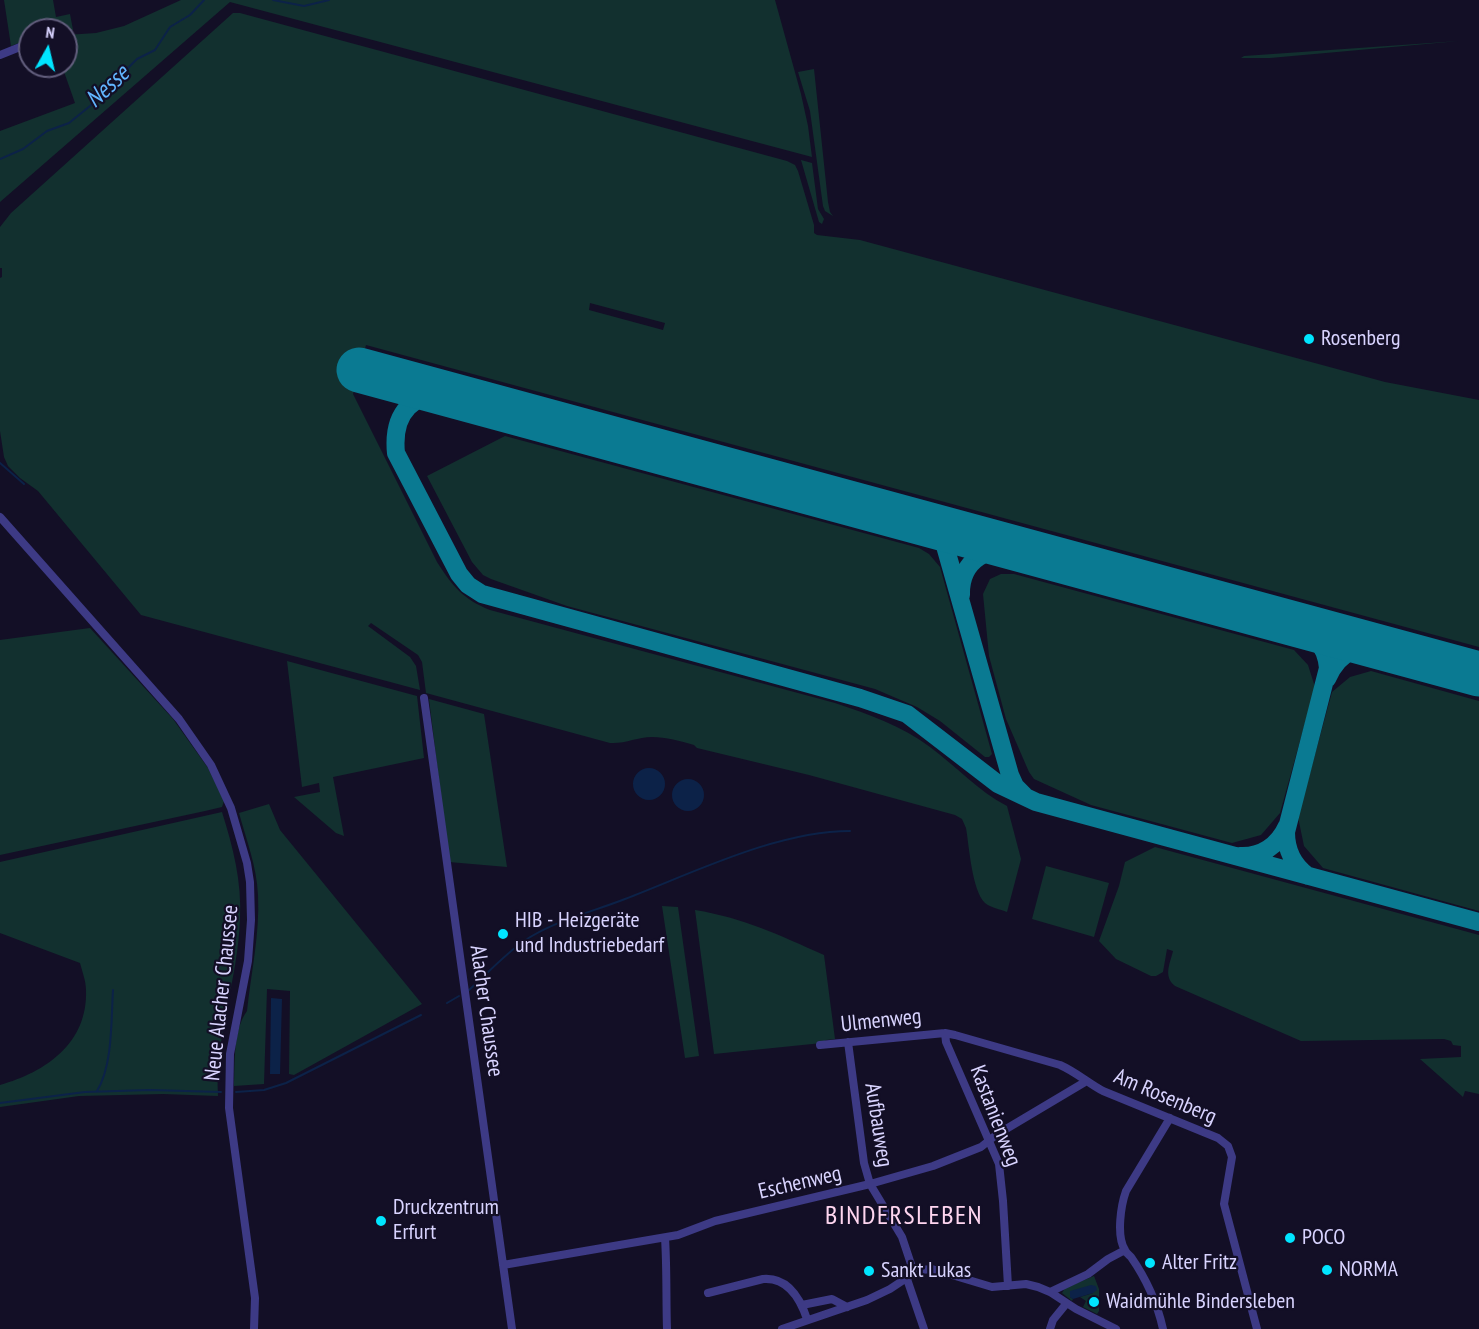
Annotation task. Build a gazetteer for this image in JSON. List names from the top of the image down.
{
  "streets": {
    "street": [
      "Neue Alacher Chaussee",
      "Alacher Chaussee",
      "Ulmenweg",
      "Am Rosenberg",
      "Kastanienweg",
      "Aufbauweg",
      "Eschenweg"
    ]
  },
  "crossings": [
    ["Alacher Chaussee", "Eschenweg"],
    ["Ulmenweg", "Am Rosenberg"],
    ["Ulmenweg", "Kastanienweg"],
    ["Ulmenweg", "Aufbauweg"],
    ["Am Rosenberg", "Kastanienweg"],
    ["Am Rosenberg", "Eschenweg"],
    ["Kastanienweg", "Eschenweg"],
    ["Aufbauweg", "Eschenweg"]
  ],
  "districts": ["BINDERSLEBEN"],
  "water": ["Nesse"],
  "places": [
    "Rosenberg",
    "HIB - Heizgeräte und Industriebedarf",
    "Druckzentrum Erfurt",
    "POCO",
    "Alter Fritz",
    "NORMA",
    "Sankt Lukas",
    "Waidmühle Bindersleben"
  ],
  "north": "top"
}
